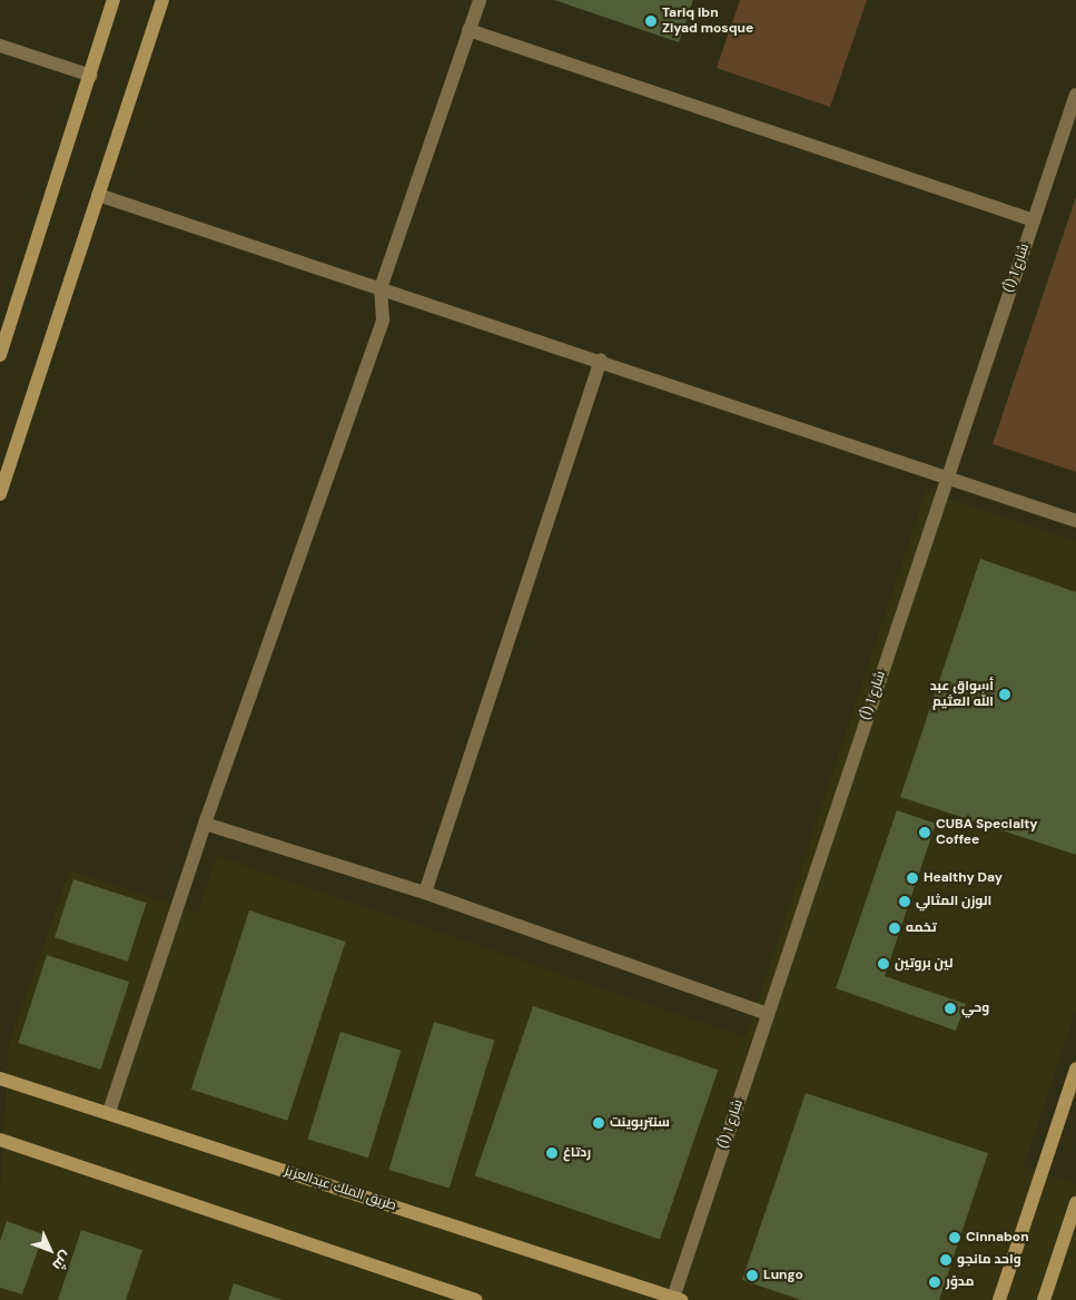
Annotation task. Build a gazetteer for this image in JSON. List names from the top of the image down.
{
  "streets": {
    "main road": ["طريق الملك عبدالعزيز"],
    "street": ["شارع 1 (أ)"]
  },
  "crossings": [
    ["شارع 1 (أ)", "طريق الملك عبدالعزيز"]
  ],
  "places": [
    "Tariq ibn Ziyad mosque",
    "أسواق عبد الله العثيم",
    "CUBA Specialty Coffee",
    "Healthy Day",
    "الوزن المثالي",
    "تخمه",
    "لين بروتين",
    "وحي",
    "سنتربوينت",
    "ردتاغ",
    "Cinnabon",
    "واحد مانجو",
    "Lungo",
    "مدوّر"
  ],
  "north": "bottom right"
}
